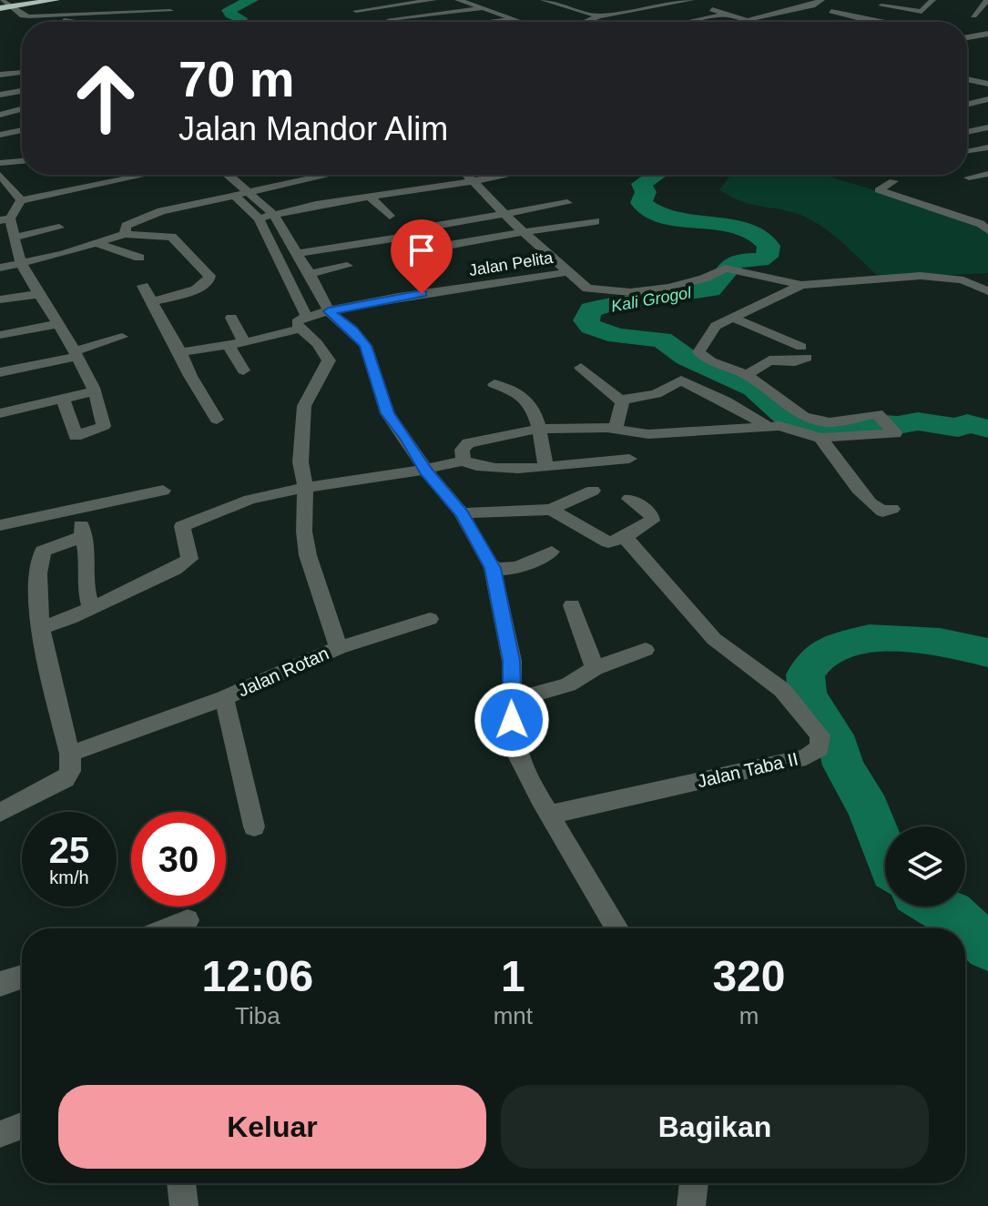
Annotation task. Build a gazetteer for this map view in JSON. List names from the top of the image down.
{
  "streets": {
    "street": ["Jalan Pelita", "Jalan Rotan", "Jalan Taba II"]
  },
  "crossings": [
    ["Jalan Pelita", "Jalan Rotan"]
  ],
  "water": ["Kali Grogol"],
  "page": {
    "turn": ["70 m", "Jalan Mandor Alim"],
    "speed": "25 km/h",
    "limit": "30",
    "eta": [
      "12:06",
      "Tiba",
      "1",
      "mnt",
      "320",
      "m"
    ],
    "buttons": ["Keluar", "Bagikan"]
  }
}
